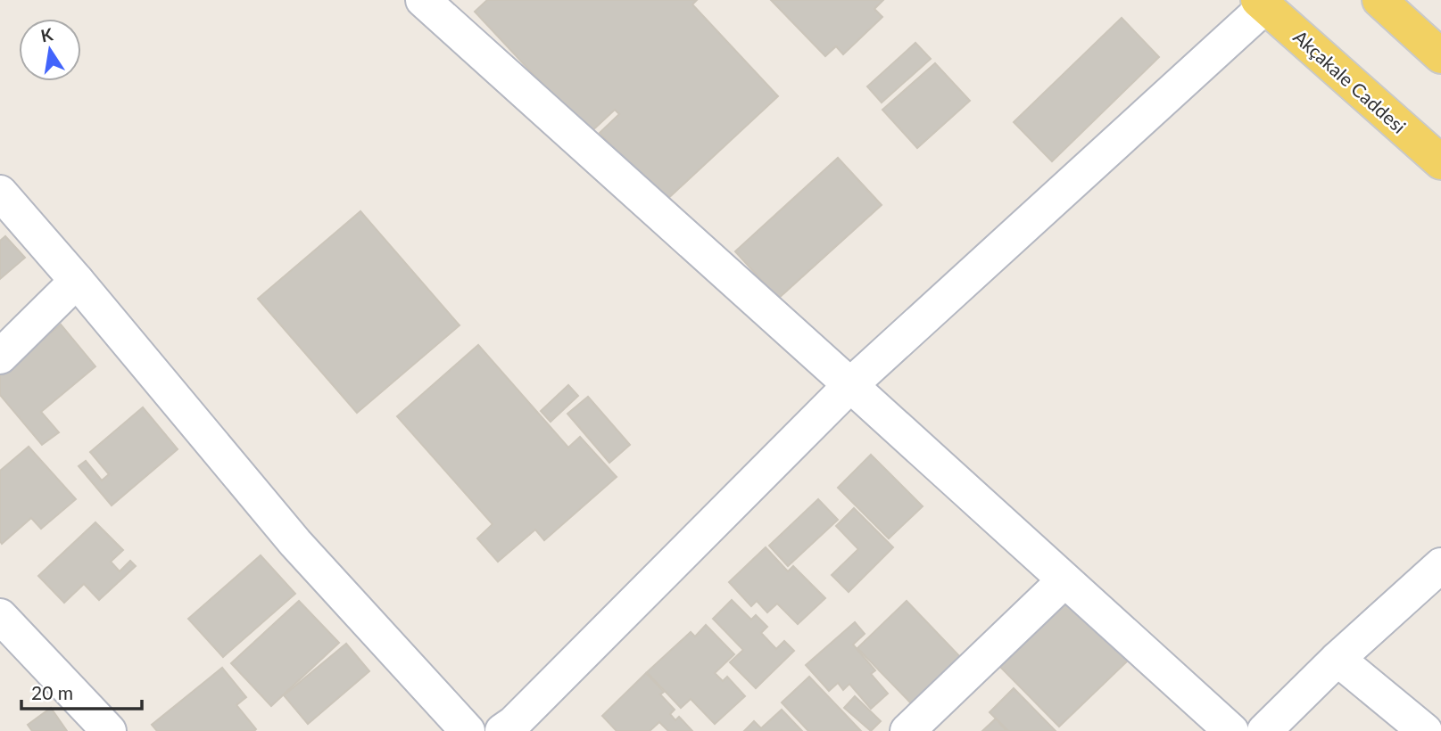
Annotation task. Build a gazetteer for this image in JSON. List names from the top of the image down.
{
  "streets": {
    "main road": ["Akçakale Caddesi"]
  },
  "scale_bar": "20 m",
  "north": "top"
}
